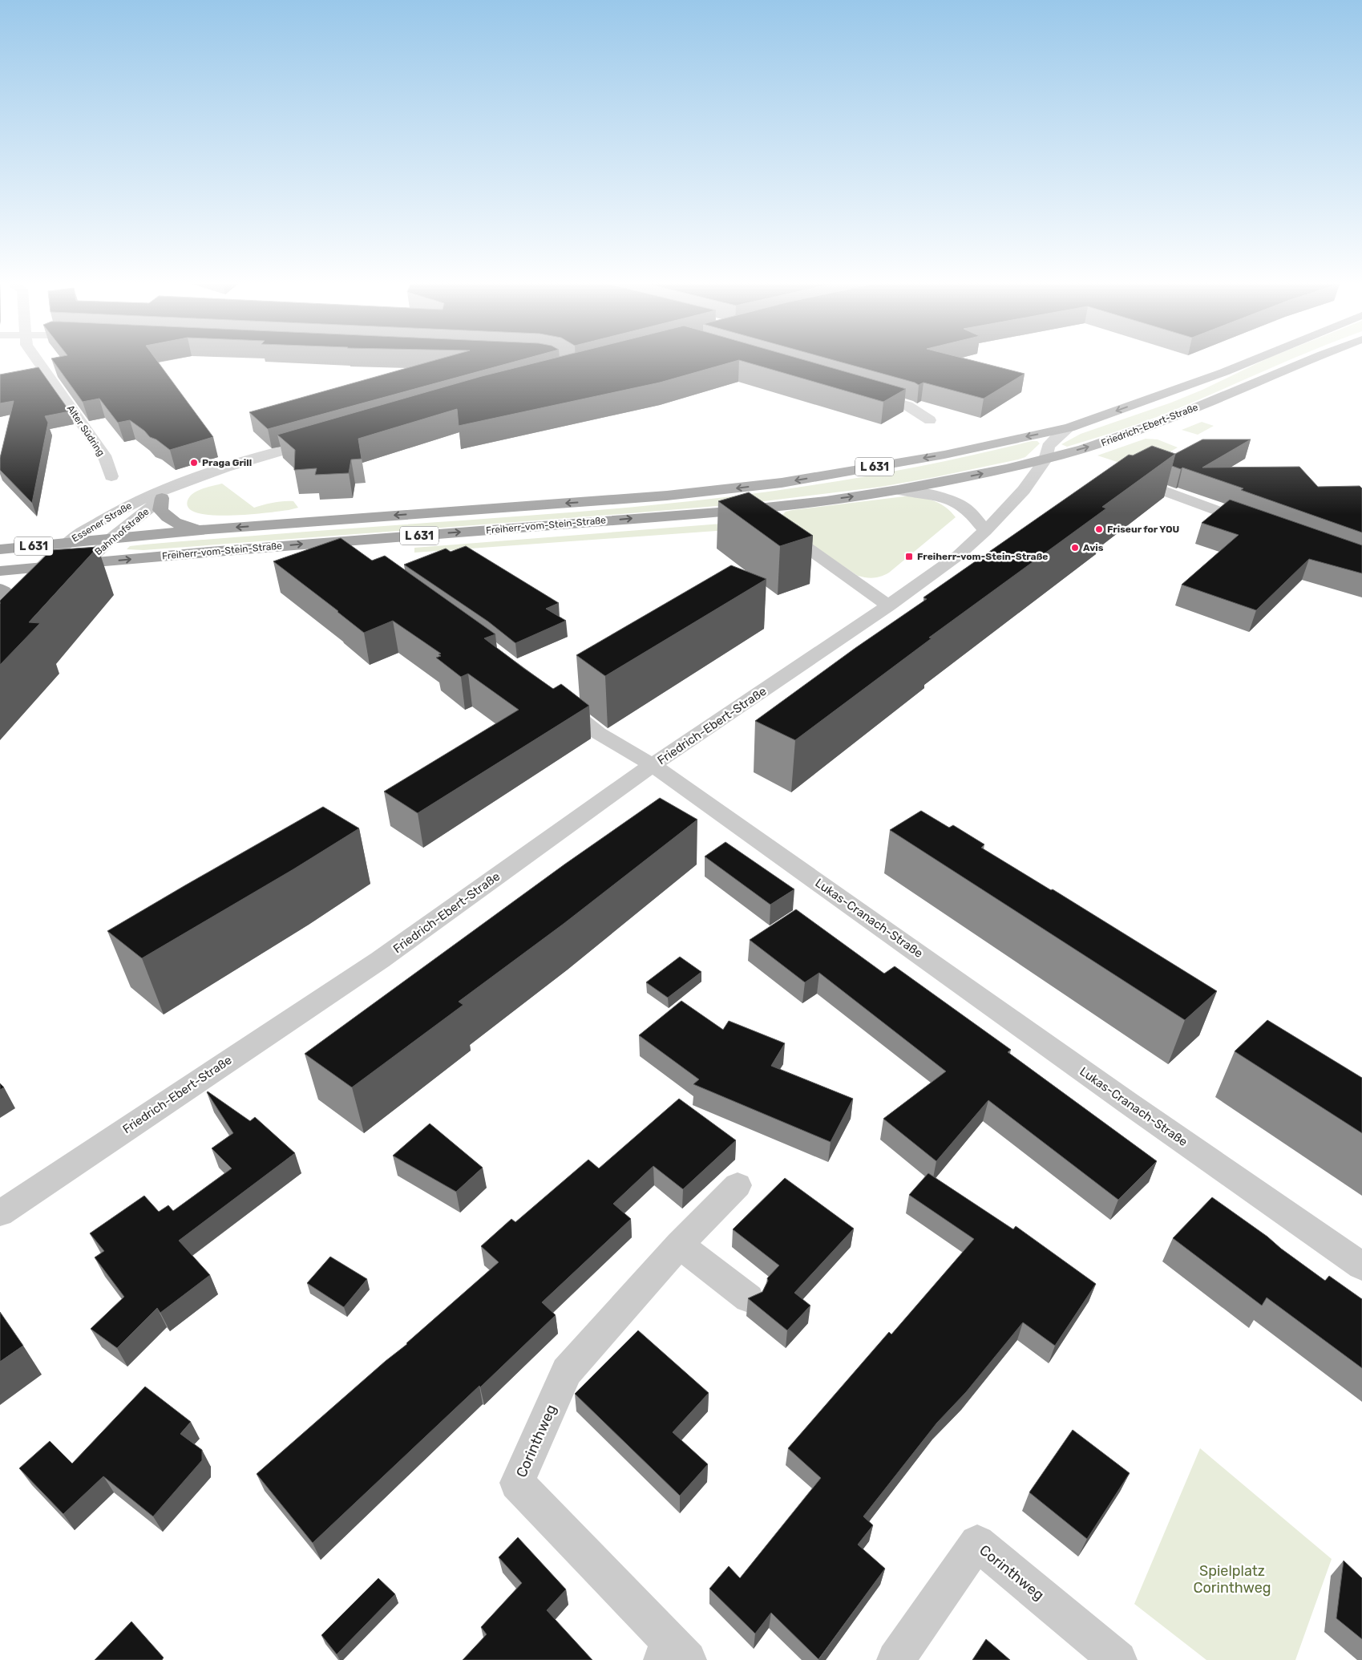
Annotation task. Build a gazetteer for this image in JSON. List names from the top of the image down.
{
  "streets": {
    "main road": [
      "Friedrich-Ebert-Straße",
      "L 631",
      "Essener Straße",
      "Freiherr-vom-Stein-Straße"
    ],
    "street": [
      "Alter Südring",
      "Bahnhofstraße",
      "Lukas-Cranach-Straße",
      "Corinthweg"
    ]
  },
  "crossings": [
    ["Friedrich-Ebert-Straße", "Freiherr-vom-Stein-Straße"],
    ["Friedrich-Ebert-Straße", "Lukas-Cranach-Straße"],
    ["L 631", "Freiherr-vom-Stein-Straße"],
    ["Essener Straße", "Freiherr-vom-Stein-Straße"],
    ["Essener Straße", "Bahnhofstraße"],
    ["Freiherr-vom-Stein-Straße", "Bahnhofstraße"]
  ],
  "parks": ["Spielplatz Corinthweg"],
  "places": {
    "other": ["Praga Grill", "Friseur for YOU", "Avis"],
    "transit": ["Freiherr-vom-Stein-Straße"]
  }
}
